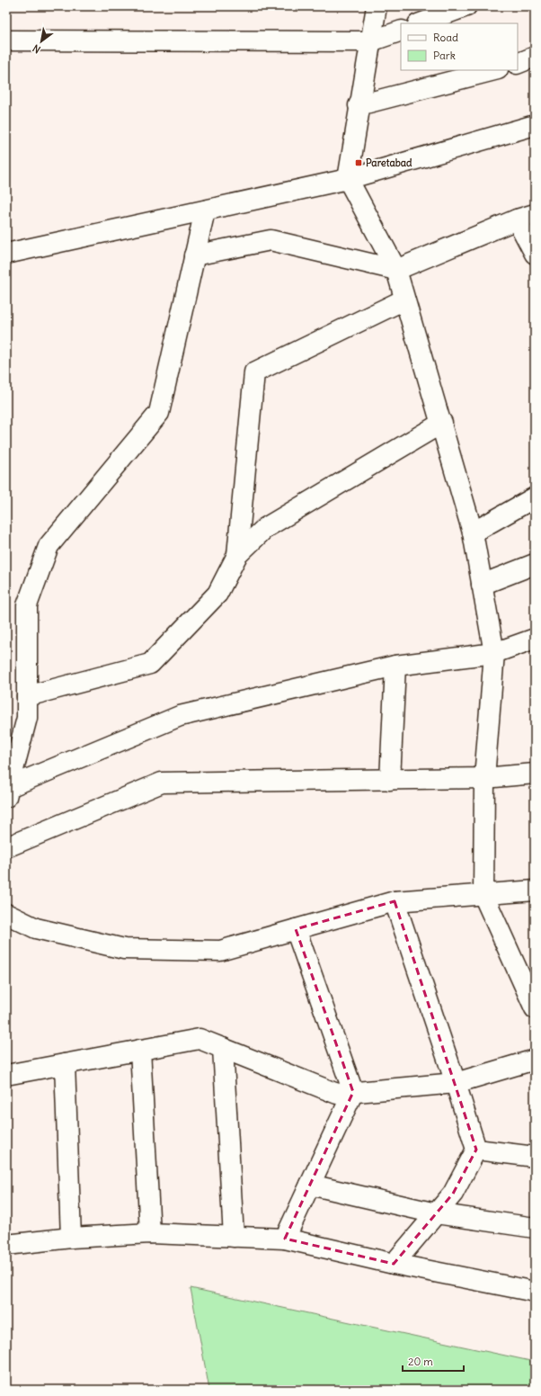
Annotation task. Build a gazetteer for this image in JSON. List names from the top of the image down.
{
  "places": {
    "transit": ["Paretabad"]
  },
  "legend": ["Road", "Park"],
  "scale_bar": "20 m",
  "north": "bottom left"
}
